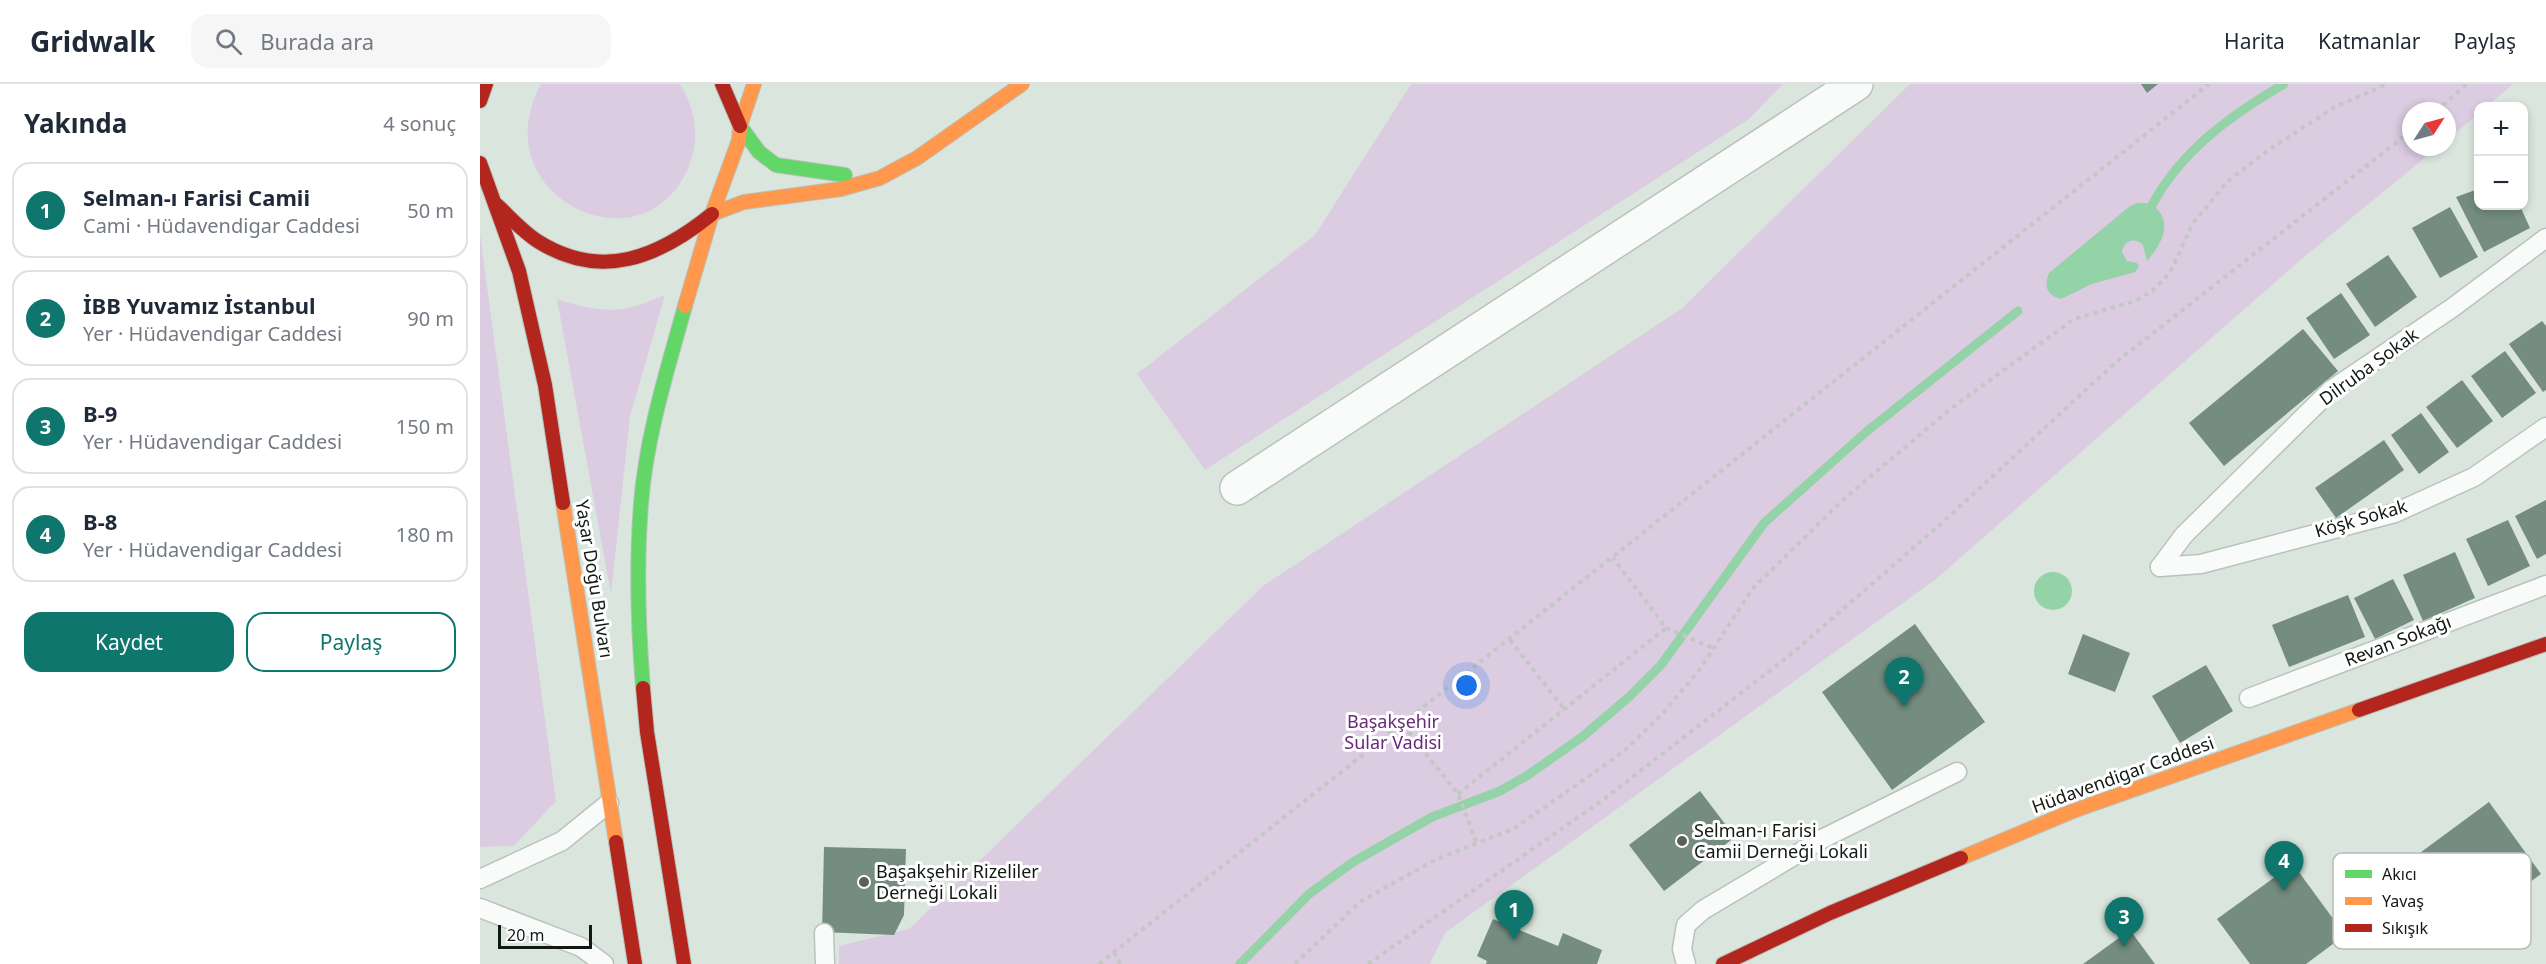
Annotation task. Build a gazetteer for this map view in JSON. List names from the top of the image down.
{
  "streets": {
    "main road": ["Yaşar Doğu Bulvarı", "Hüdavendigar Caddesi"],
    "lane": ["Dilruba Sokak", "Köşk Sokak", "Revan Sokağı"]
  },
  "crossings": [
    ["Dilruba Sokak", "Köşk Sokak"]
  ],
  "parks": ["Başakşehir Sular Vadisi"],
  "places": ["Selman-ı Farisi Camii Derneği Lokali", "Başakşehir Rizeliler Derneği Lokali"],
  "legend": ["Akıcı", "Yavaş", "Sıkışık"],
  "scale_bar": "20 m",
  "north": "top right",
  "page": {
    "header": "Gridwalk",
    "search": "Burada ara",
    "nav": ["Harita", "Katmanlar", "Paylaş"],
    "heading": ["Yakında", "4 sonuç"],
    "map_buttons": ["+", "−"],
    "list": [
      {
        "mark": "1",
        "name": "Selman-ı Farisi Camii",
        "note": "Cami · Hüdavendigar Caddesi",
        "value": "50 m"
      },
      {
        "mark": "2",
        "name": "İBB Yuvamız İstanbul",
        "note": "Yer · Hüdavendigar Caddesi",
        "value": "90 m"
      },
      {
        "mark": "3",
        "name": "B-9",
        "note": "Yer · Hüdavendigar Caddesi",
        "value": "150 m"
      },
      {
        "mark": "4",
        "name": "B-8",
        "note": "Yer · Hüdavendigar Caddesi",
        "value": "180 m"
      }
    ],
    "buttons": ["Kaydet", "Paylaş"],
    "pins": [
      "2",
      "4",
      "1",
      "3"
    ],
    "scale": "20 m"
  }
}
